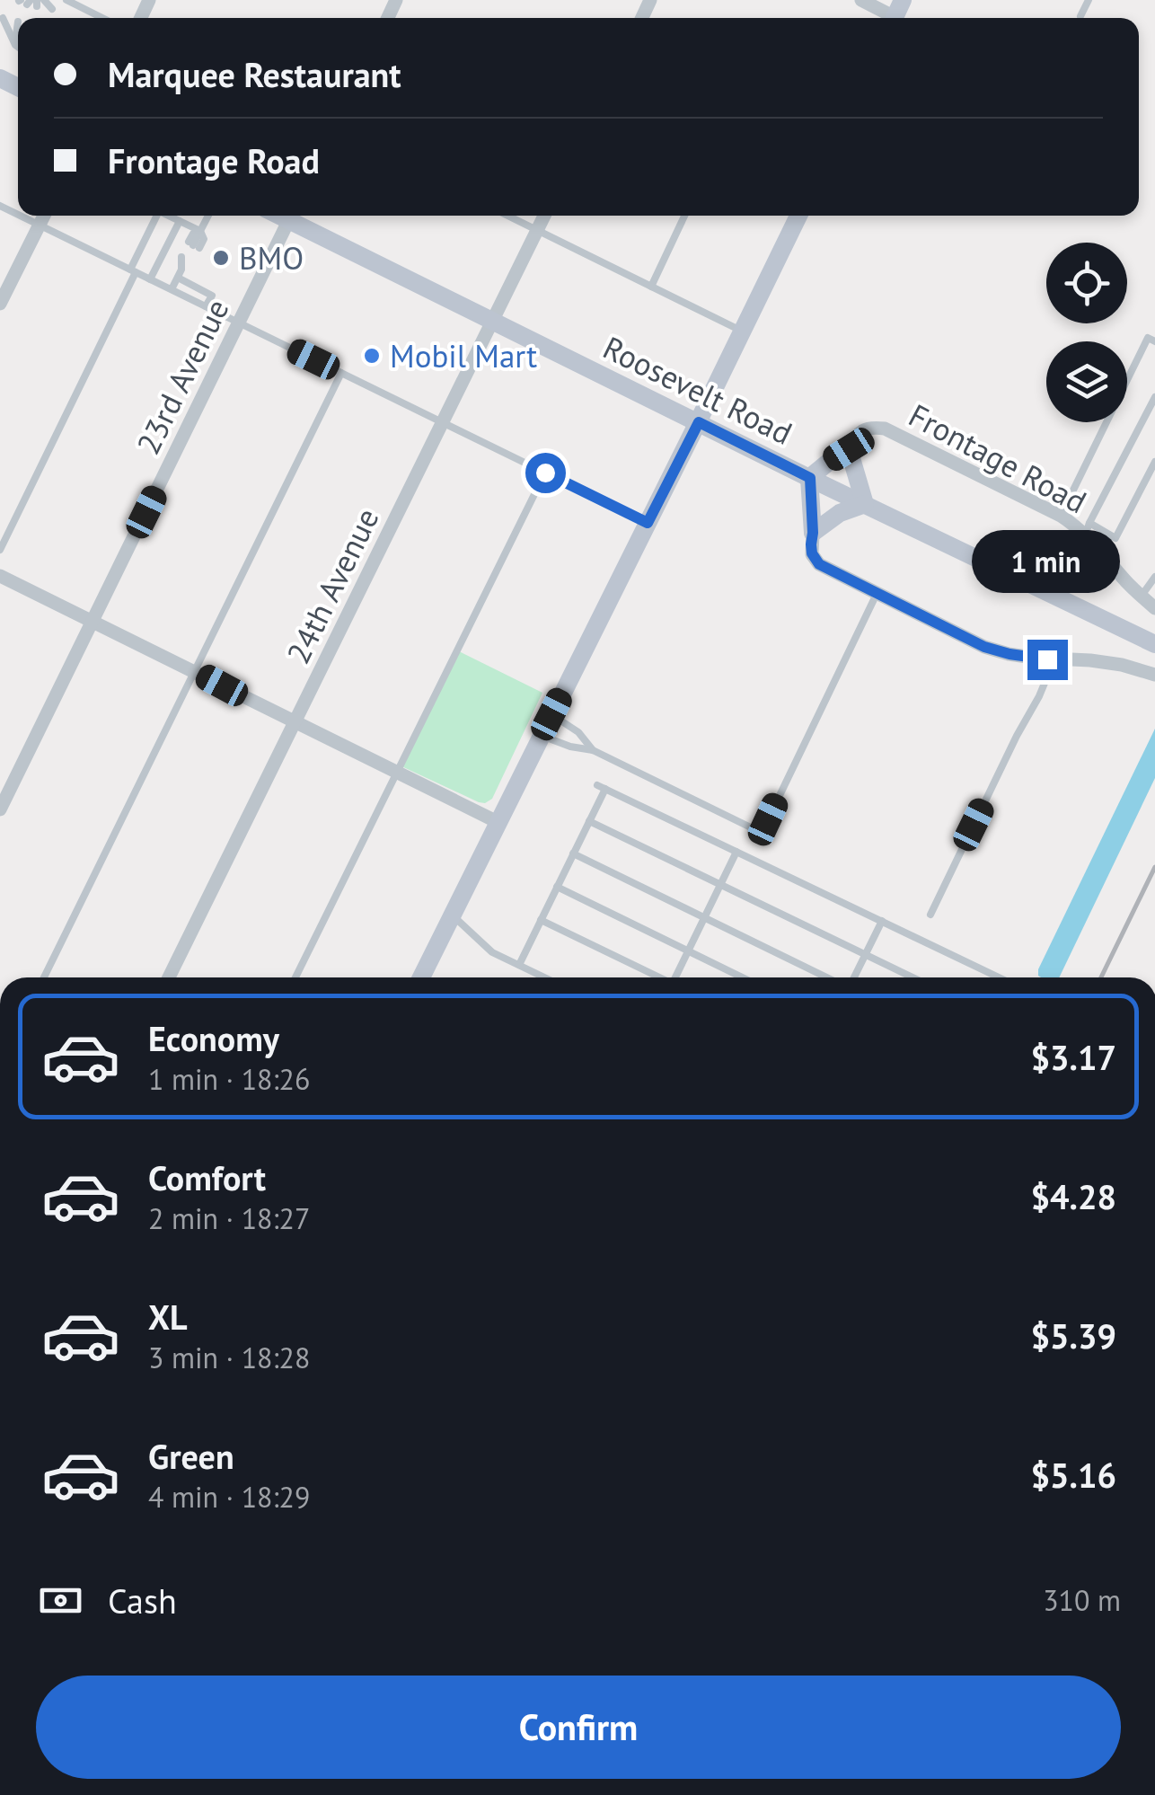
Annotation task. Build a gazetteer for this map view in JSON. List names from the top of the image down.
{
  "streets": {
    "main road": ["Roosevelt Road"],
    "street": ["23rd Avenue", "Frontage Road", "24th Avenue"]
  },
  "crossings": [
    ["Roosevelt Road", "24th Avenue"]
  ],
  "places": ["BMO", "Mobil Mart"],
  "page": {
    "banner": ["Marquee Restaurant", "Frontage Road"],
    "bubble": "1 min",
    "list": [
      {
        "name": "Economy",
        "note": "1 min · 18:26",
        "value": "$3.17"
      },
      {
        "name": "Comfort",
        "note": "2 min · 18:27",
        "value": "$4.28"
      },
      {
        "name": "XL",
        "note": "3 min · 18:28",
        "value": "$5.39"
      },
      {
        "name": "Green",
        "note": "4 min · 18:29",
        "value": "$5.16"
      }
    ],
    "pay": ["Cash", "310 m"],
    "buttons": "Confirm"
  }
}
